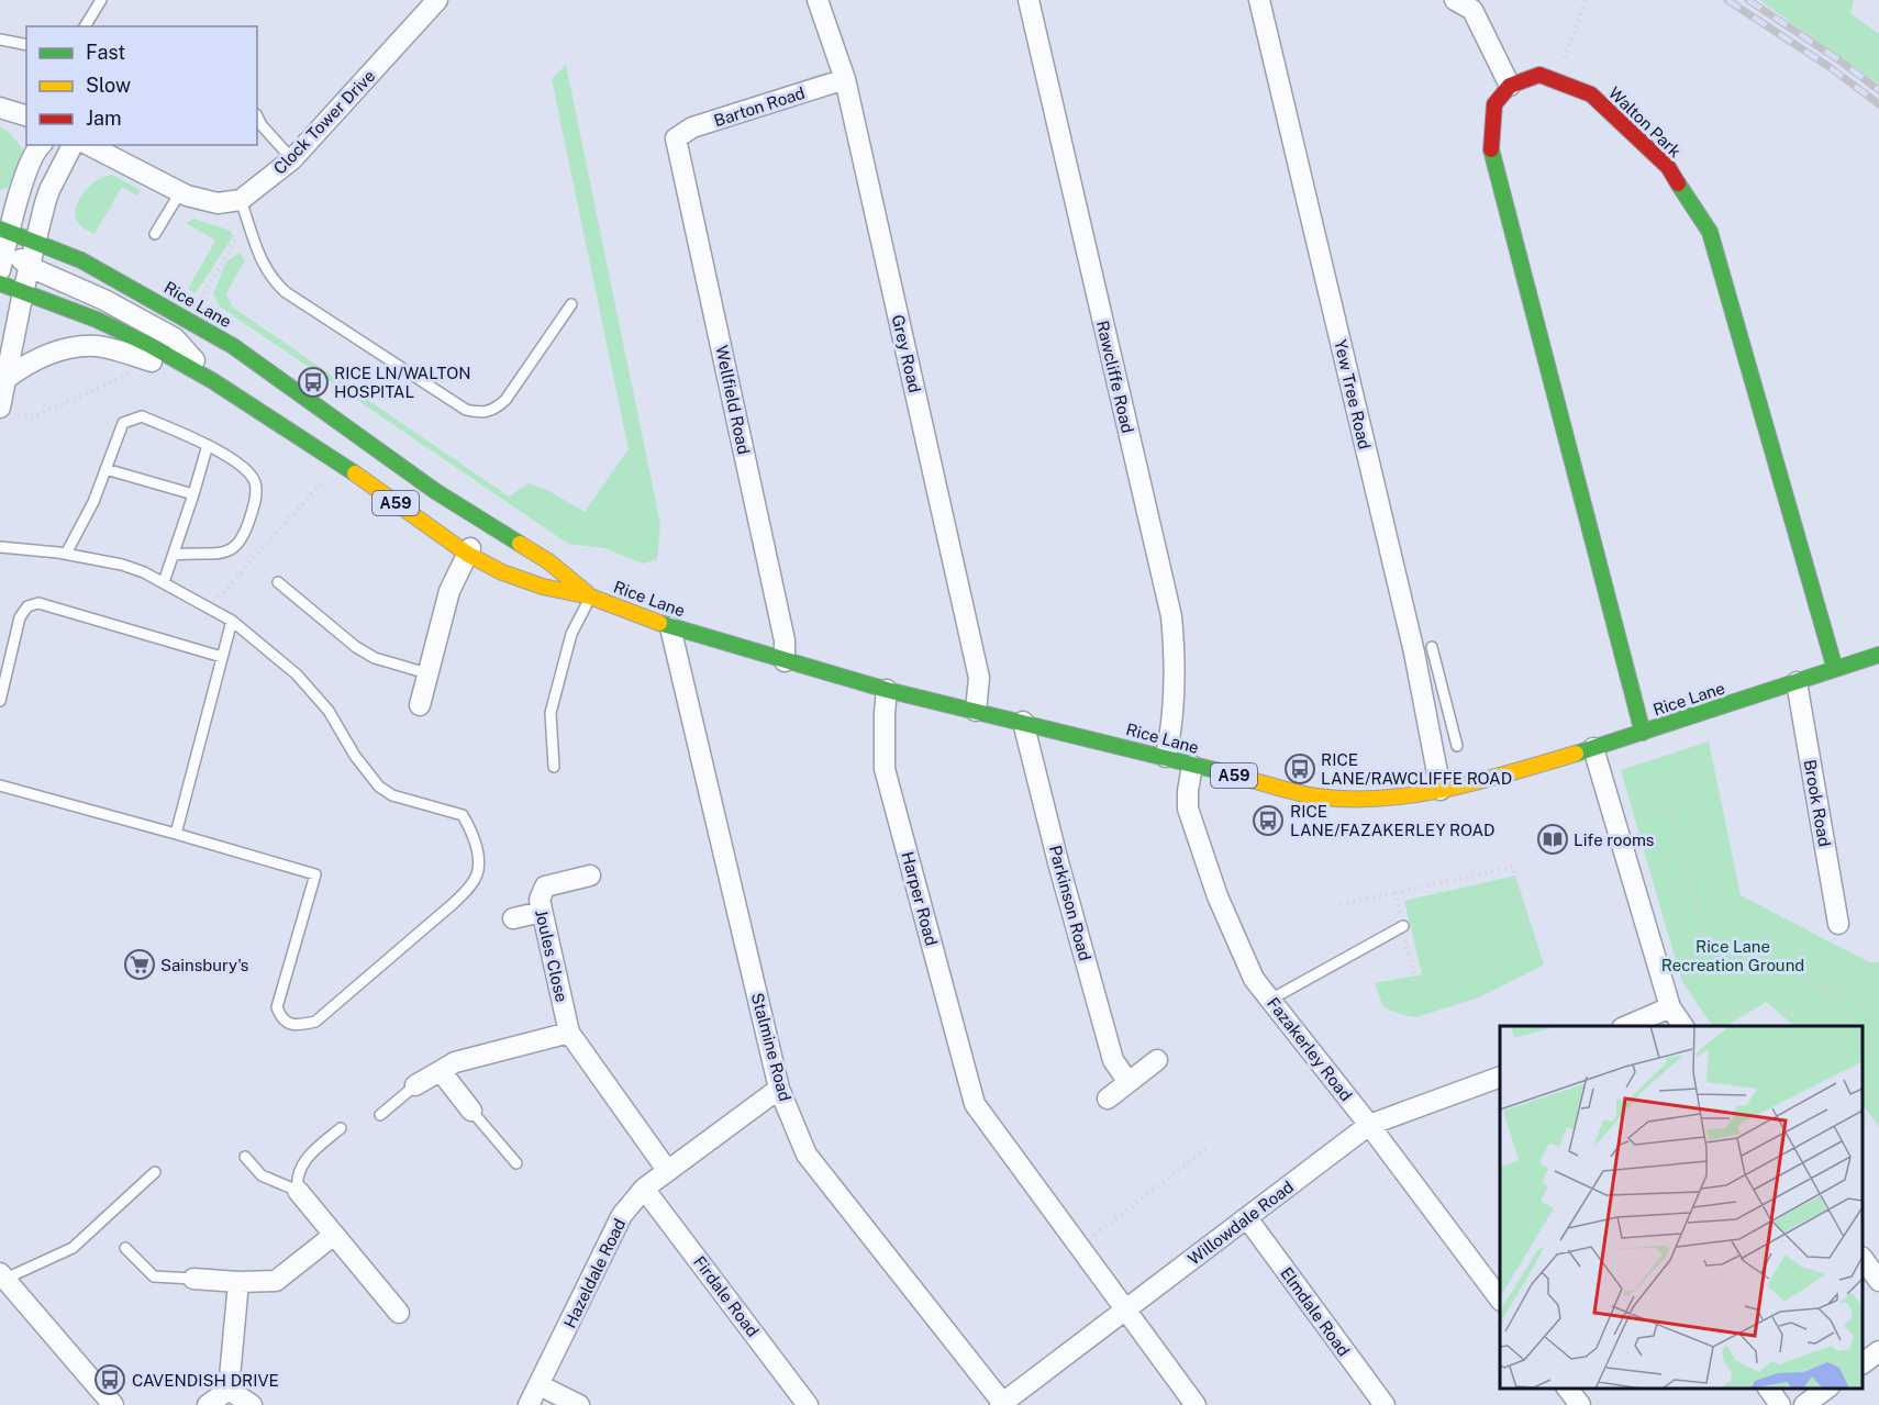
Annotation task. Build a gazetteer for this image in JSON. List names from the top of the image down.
{
  "streets": {
    "main road": ["Walton Park", "Rice Lane", "A59"],
    "street": [
      "Barton Road",
      "Clock Tower Drive",
      "Grey Road",
      "Rawcliffe Road",
      "Yew Tree Road",
      "Wellfield Road",
      "Brook Road",
      "Harper Road",
      "Parkinson Road",
      "Joules Close",
      "Stalmine Road",
      "Fazakerley Road",
      "Willowdale Road",
      "Hazeldale Road",
      "Firdale Road",
      "Elmdale Road"
    ]
  },
  "crossings": [
    ["Barton Road", "Grey Road"],
    ["Barton Road", "Wellfield Road"],
    ["Walton Park", "Rice Lane"],
    ["Rice Lane", "Grey Road"],
    ["Rice Lane", "Rawcliffe Road"],
    ["Rice Lane", "Yew Tree Road"],
    ["Rice Lane", "Wellfield Road"],
    ["Rice Lane", "Brook Road"],
    ["Rice Lane", "Harper Road"],
    ["Rice Lane", "Parkinson Road"],
    ["Rice Lane", "Stalmine Road"],
    ["Rice Lane", "Fazakerley Road"],
    ["Joules Close", "Hazeldale Road"],
    ["Stalmine Road", "Willowdale Road"],
    ["Stalmine Road", "Hazeldale Road"],
    ["Fazakerley Road", "Willowdale Road"],
    ["Willowdale Road", "Elmdale Road"],
    ["Hazeldale Road", "Firdale Road"]
  ],
  "parks": ["Rice Lane Recreation Ground"],
  "places": {
    "bus stop": [
      "RICE LN/WALTON HOSPITAL",
      "RICE LANE/RAWCLIFFE ROAD",
      "RICE LANE/FAZAKERLEY ROAD",
      "CAVENDISH DRIVE"
    ],
    "library": ["Life rooms"],
    "supermarket": ["Sainsbury's"]
  },
  "legend": ["Fast", "Slow", "Jam"]
}
